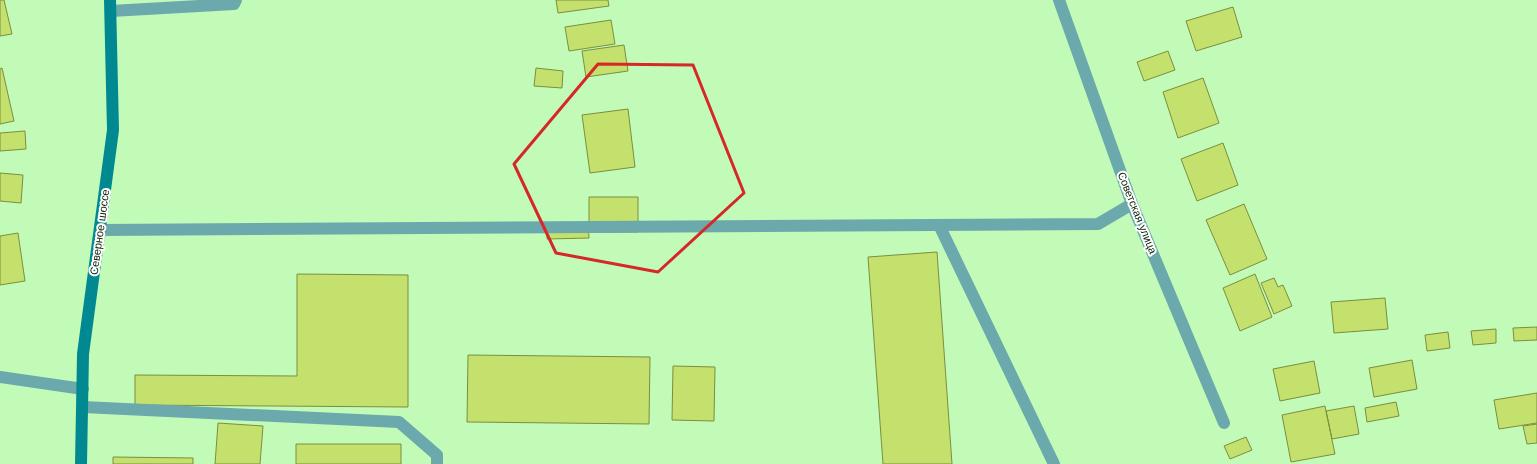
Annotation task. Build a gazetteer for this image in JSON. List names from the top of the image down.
{
  "streets": {
    "main road": ["Северное шоссе"],
    "street": ["Советская улица"]
  }
}
